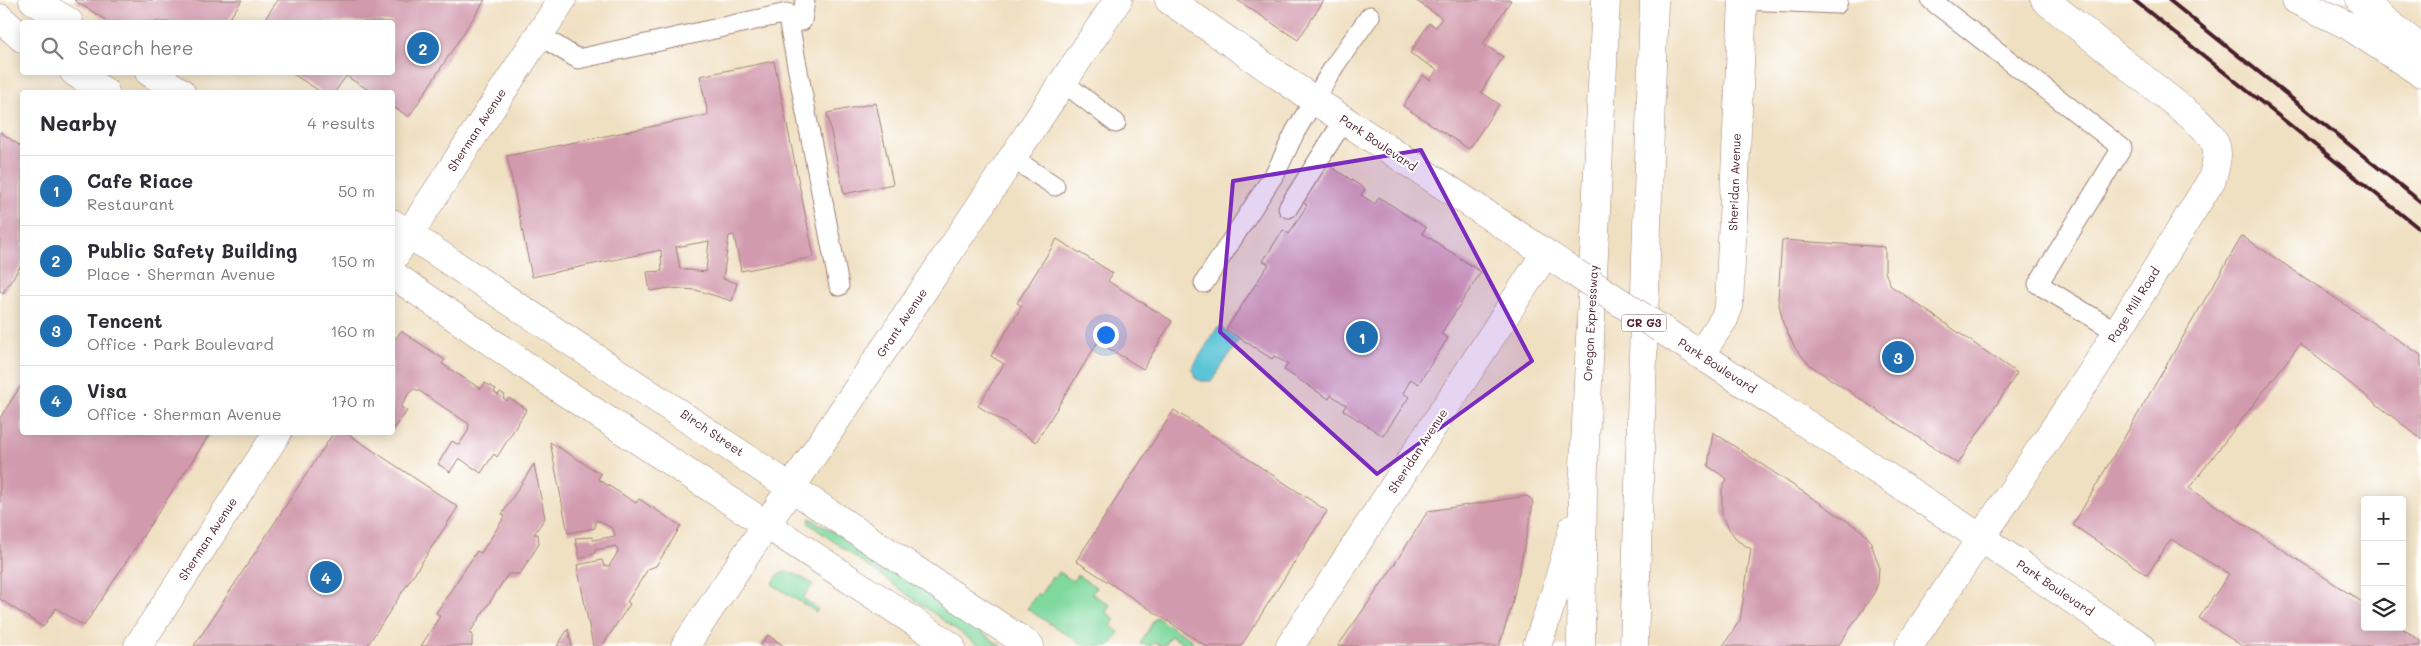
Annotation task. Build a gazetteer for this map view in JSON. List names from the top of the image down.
{
  "streets": {
    "street": [
      "Sherman Avenue",
      "Park Boulevard",
      "Sheridan Avenue",
      "Page Mill Road",
      "Grant Avenue",
      "Oregon Expressway",
      "CR G3",
      "Birch Street"
    ]
  },
  "crossings": [
    ["Sherman Avenue", "Birch Street"],
    ["Park Boulevard", "Sheridan Avenue"],
    ["Park Boulevard", "Page Mill Road"],
    ["Grant Avenue", "Birch Street"]
  ],
  "page": {
    "search": "Search here",
    "pins": [
      "2",
      "1",
      "3",
      "4"
    ],
    "heading": ["Nearby", "4 results"],
    "list": [
      {
        "mark": "1",
        "name": "Cafe Riace",
        "note": "Restaurant",
        "value": "50 m"
      },
      {
        "mark": "2",
        "name": "Public Safety Building",
        "note": "Place · Sherman Avenue",
        "value": "150 m"
      },
      {
        "mark": "3",
        "name": "Tencent",
        "note": "Office · Park Boulevard",
        "value": "160 m"
      },
      {
        "mark": "4",
        "name": "Visa",
        "note": "Office · Sherman Avenue",
        "value": "170 m"
      }
    ],
    "map_buttons": ["+", "−"]
  }
}
